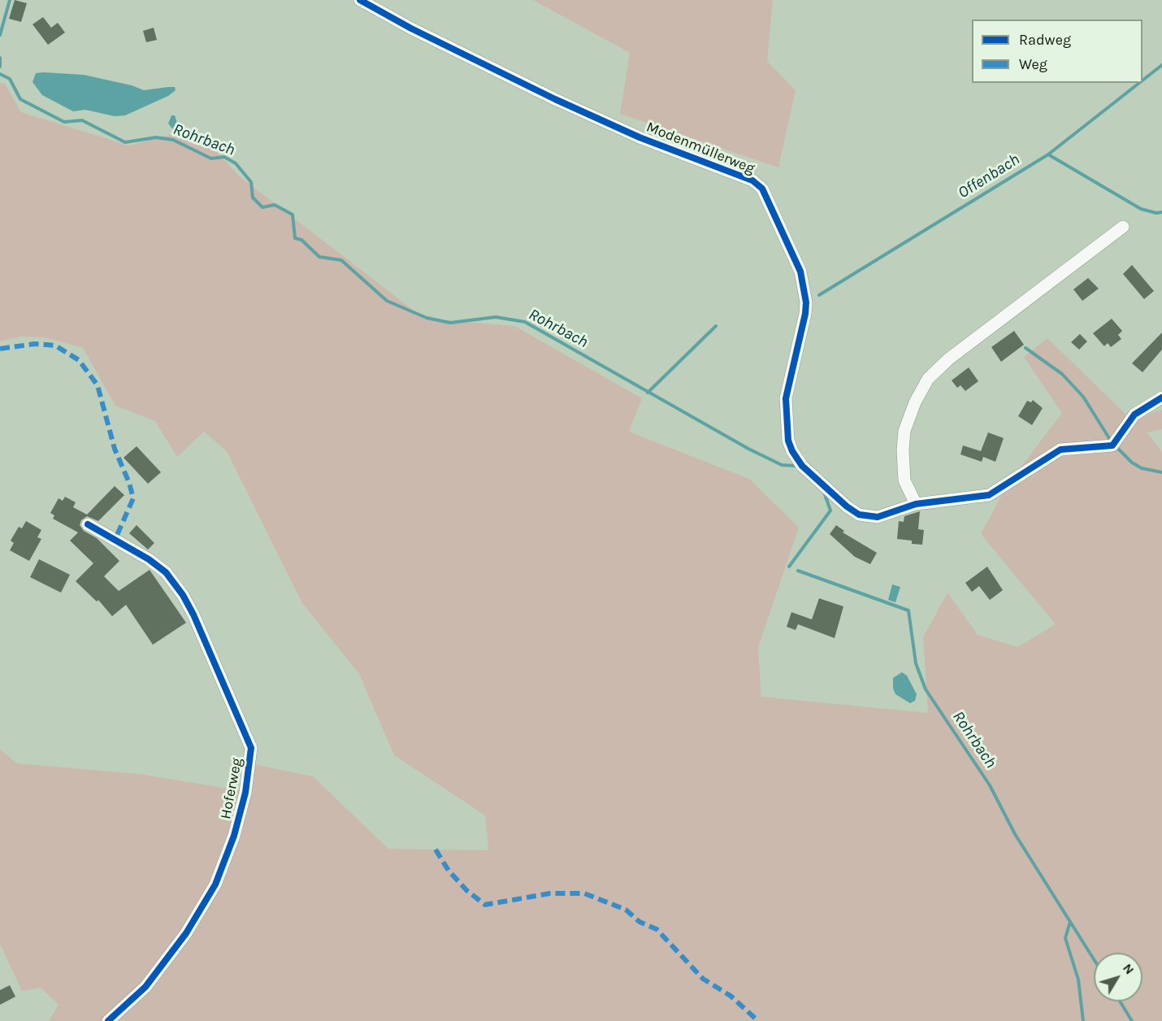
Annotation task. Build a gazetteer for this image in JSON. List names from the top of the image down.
{
  "streets": {
    "street": ["Modenmüllerweg", "Hoferweg"]
  },
  "water": ["Rohrbach", "Offenbach"],
  "legend": ["Radweg", "Weg"],
  "north": "top right"
}
